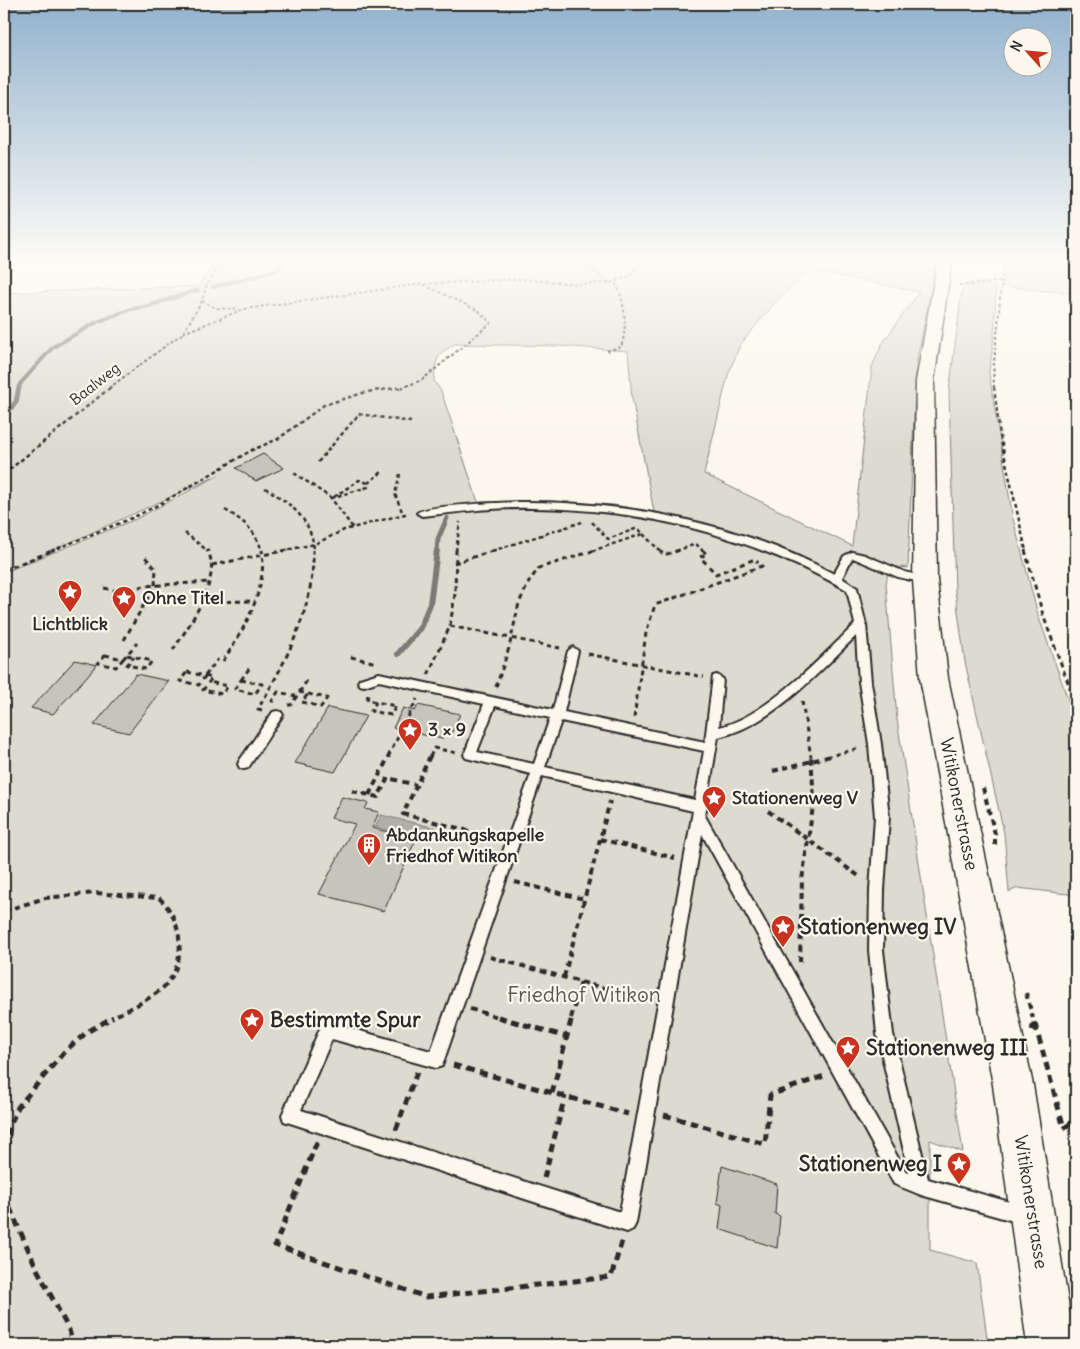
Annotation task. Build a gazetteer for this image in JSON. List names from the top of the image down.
{
  "streets": {
    "main road": ["Witikonerstrasse"],
    "path": ["Baalweg"]
  },
  "parks": ["Friedhof Witikon"],
  "places": {
    "place": [
      "Lichtblick",
      "Ohne Titel",
      "3 × 9",
      "Stationenweg V",
      "Stationenweg IV",
      "Bestimmte Spur",
      "Stationenweg III",
      "Stationenweg I"
    ],
    "building": ["Abdankungskapelle Friedhof Witikon"]
  },
  "north": "top left"
}
